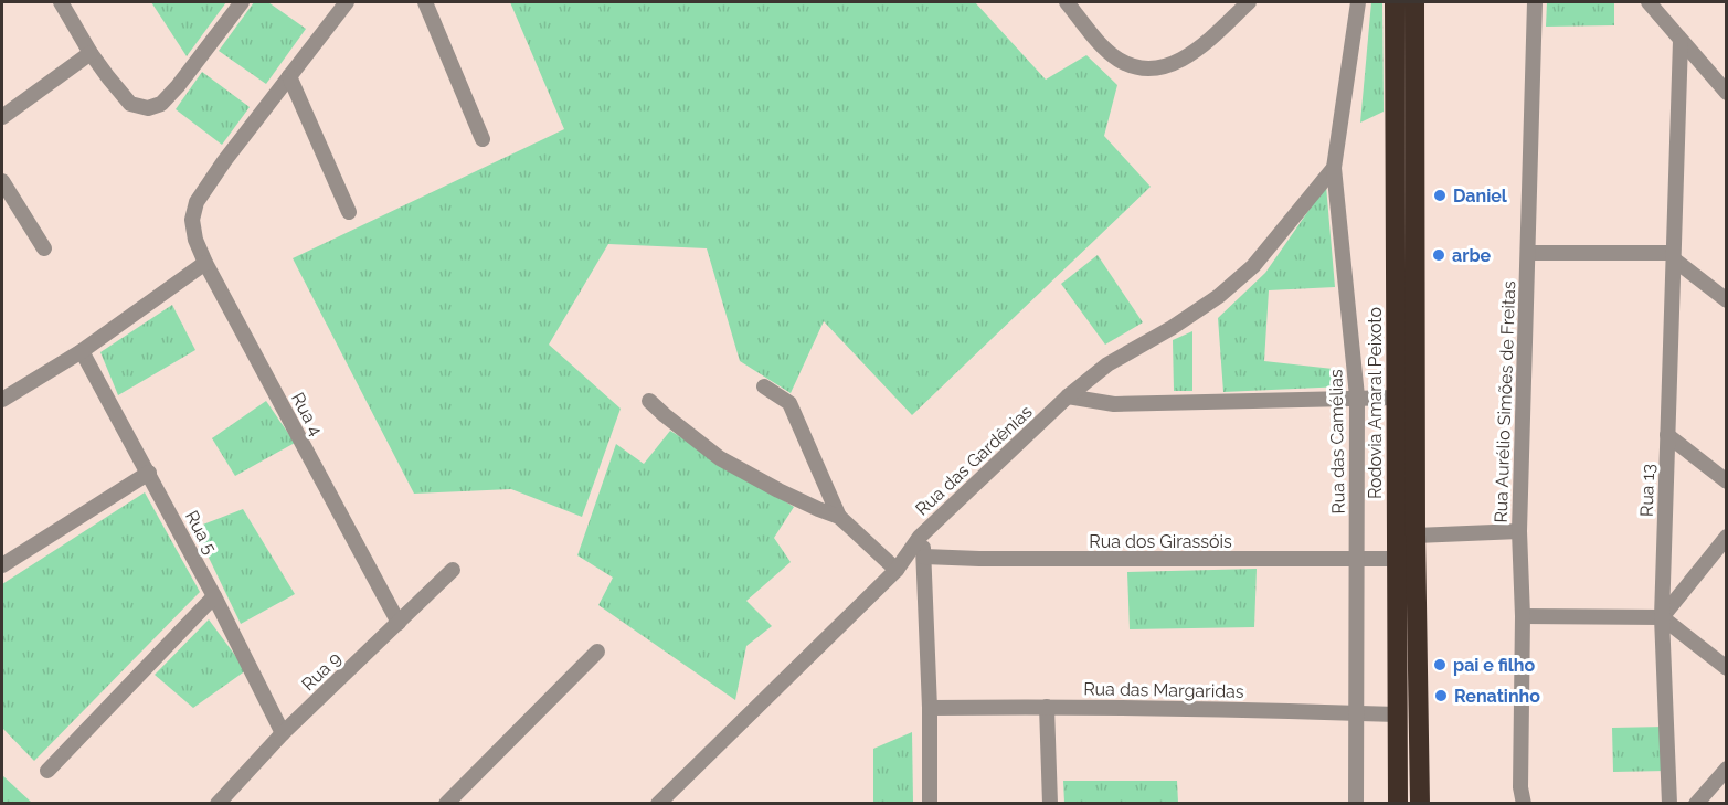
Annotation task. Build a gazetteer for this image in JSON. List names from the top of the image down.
{
  "streets": {
    "highway": ["Rodovia Amaral Peixoto"],
    "street": [
      "Rua Aurélio Simões de Freitas",
      "Rua 4",
      "Rua das Camélias",
      "Rua das Gardênias",
      "Rua 13",
      "Rua 5",
      "Rua dos Girassóis",
      "Rua 9",
      "Rua das Margaridas"
    ]
  },
  "crossings": [
    ["Rodovia Amaral Peixoto", "Rua dos Girassóis"],
    ["Rodovia Amaral Peixoto", "Rua das Margaridas"],
    ["Rua 4", "Rua 9"],
    ["Rua das Camélias", "Rua das Gardênias"],
    ["Rua das Camélias", "Rua dos Girassóis"],
    ["Rua das Camélias", "Rua das Margaridas"],
    ["Rua 5", "Rua 9"]
  ],
  "places": [
    "Daniel",
    "arbe",
    "pai e filho",
    "Renatinho"
  ]
}
